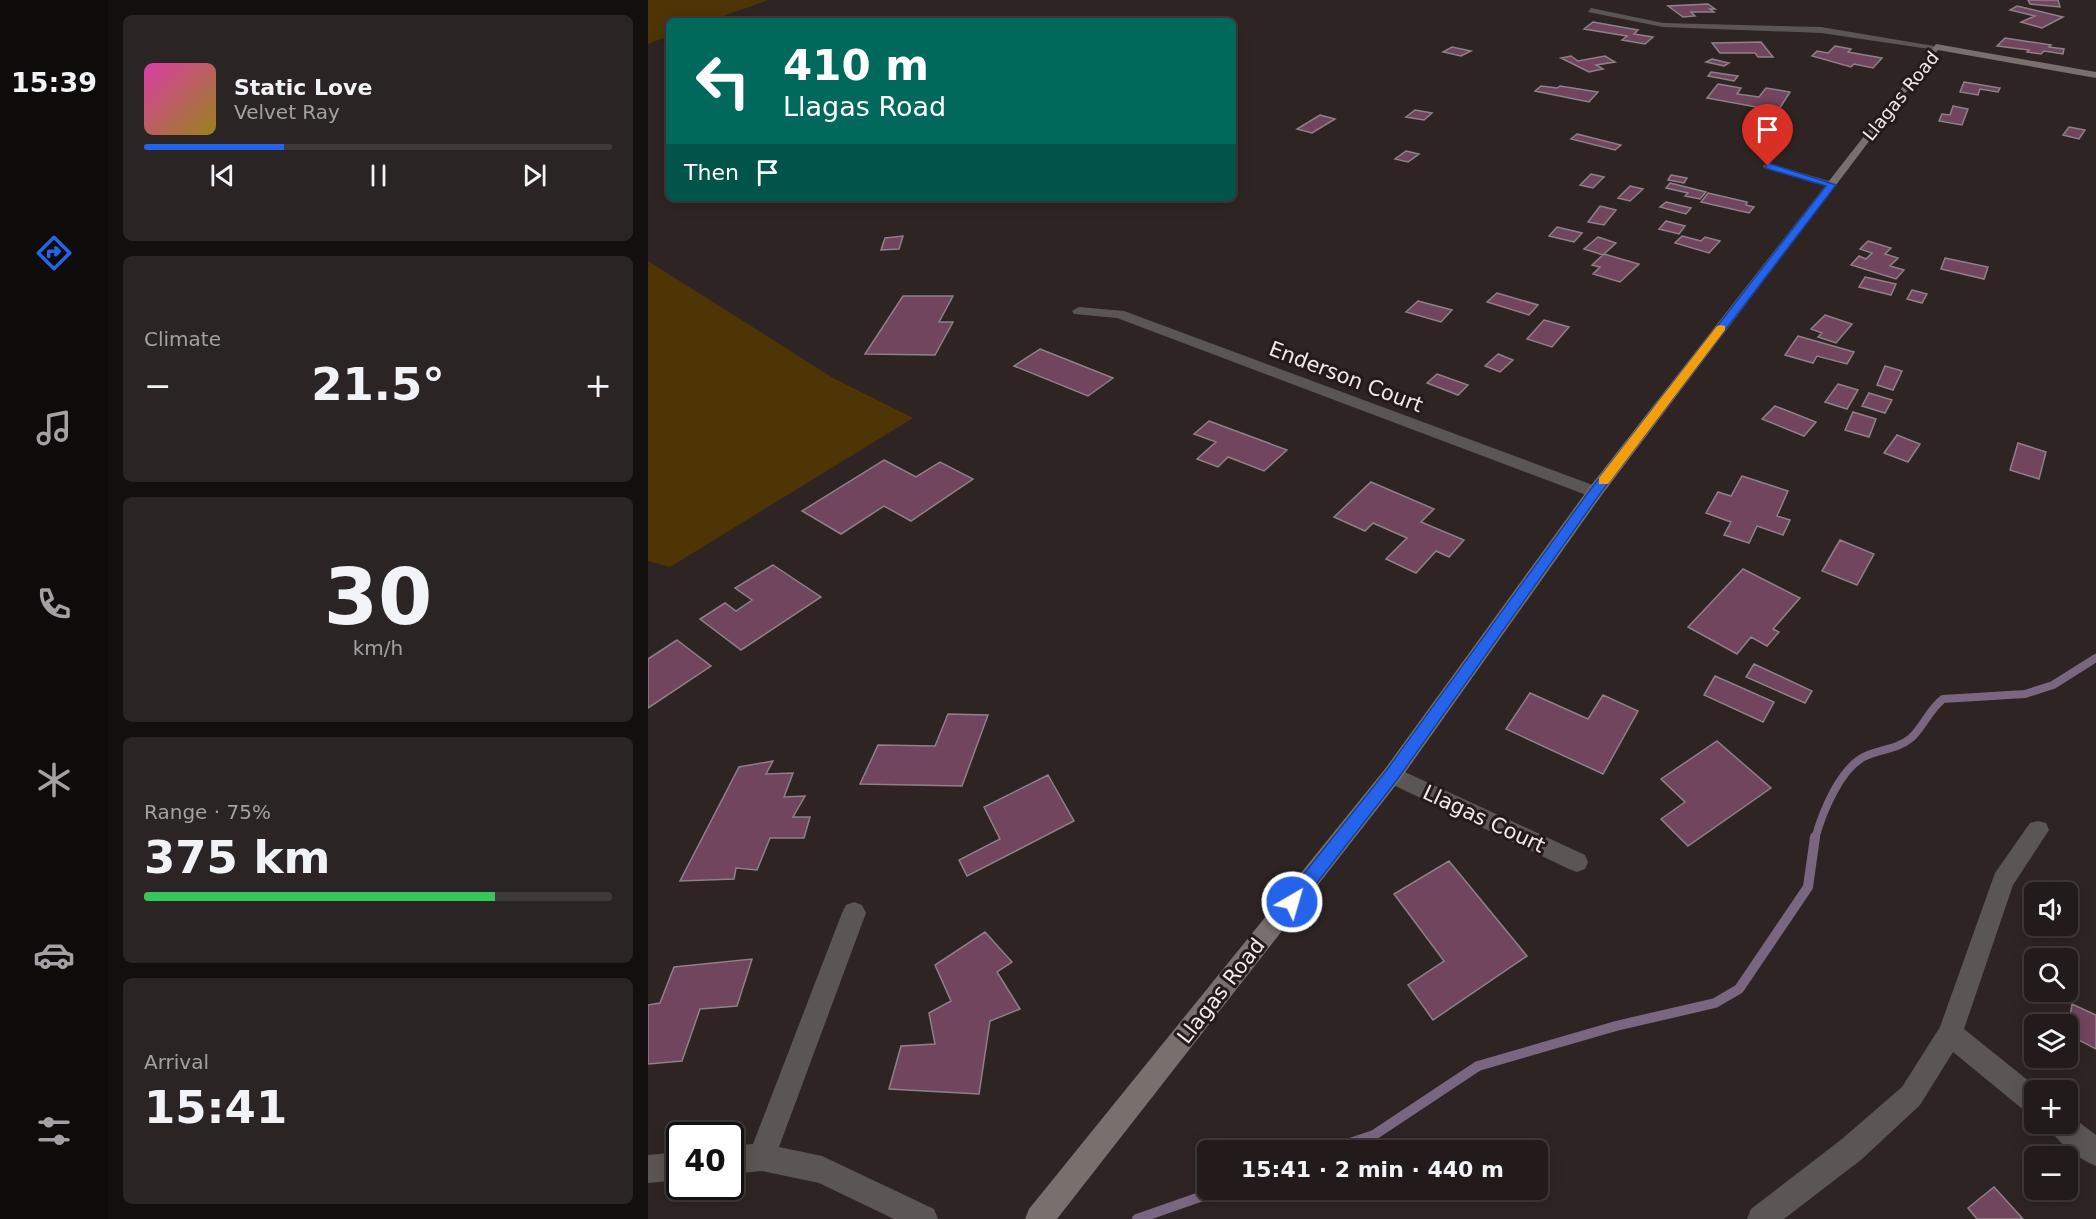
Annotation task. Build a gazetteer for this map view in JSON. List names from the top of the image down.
{
  "streets": {
    "street": ["Llagas Road", "Enderson Court", "Llagas Court"]
  },
  "crossings": [
    ["Llagas Road", "Enderson Court"],
    ["Llagas Road", "Llagas Court"]
  ],
  "page": {
    "tabs": "15:39",
    "turn": ["410 m", "Llagas Road"],
    "song": ["Static Love", "Velvet Ray"],
    "then": "Then",
    "tile": [
      "Climate",
      ["30", "km/h"],
      ["Range · 75%", "375 km"],
      ["Arrival", "15:41"]
    ],
    "heat": ["−", "21.5°", "+"],
    "map_buttons": ["+", "−"],
    "limit": "40",
    "trip": "15:41 · 2 min · 440 m"
  }
}
